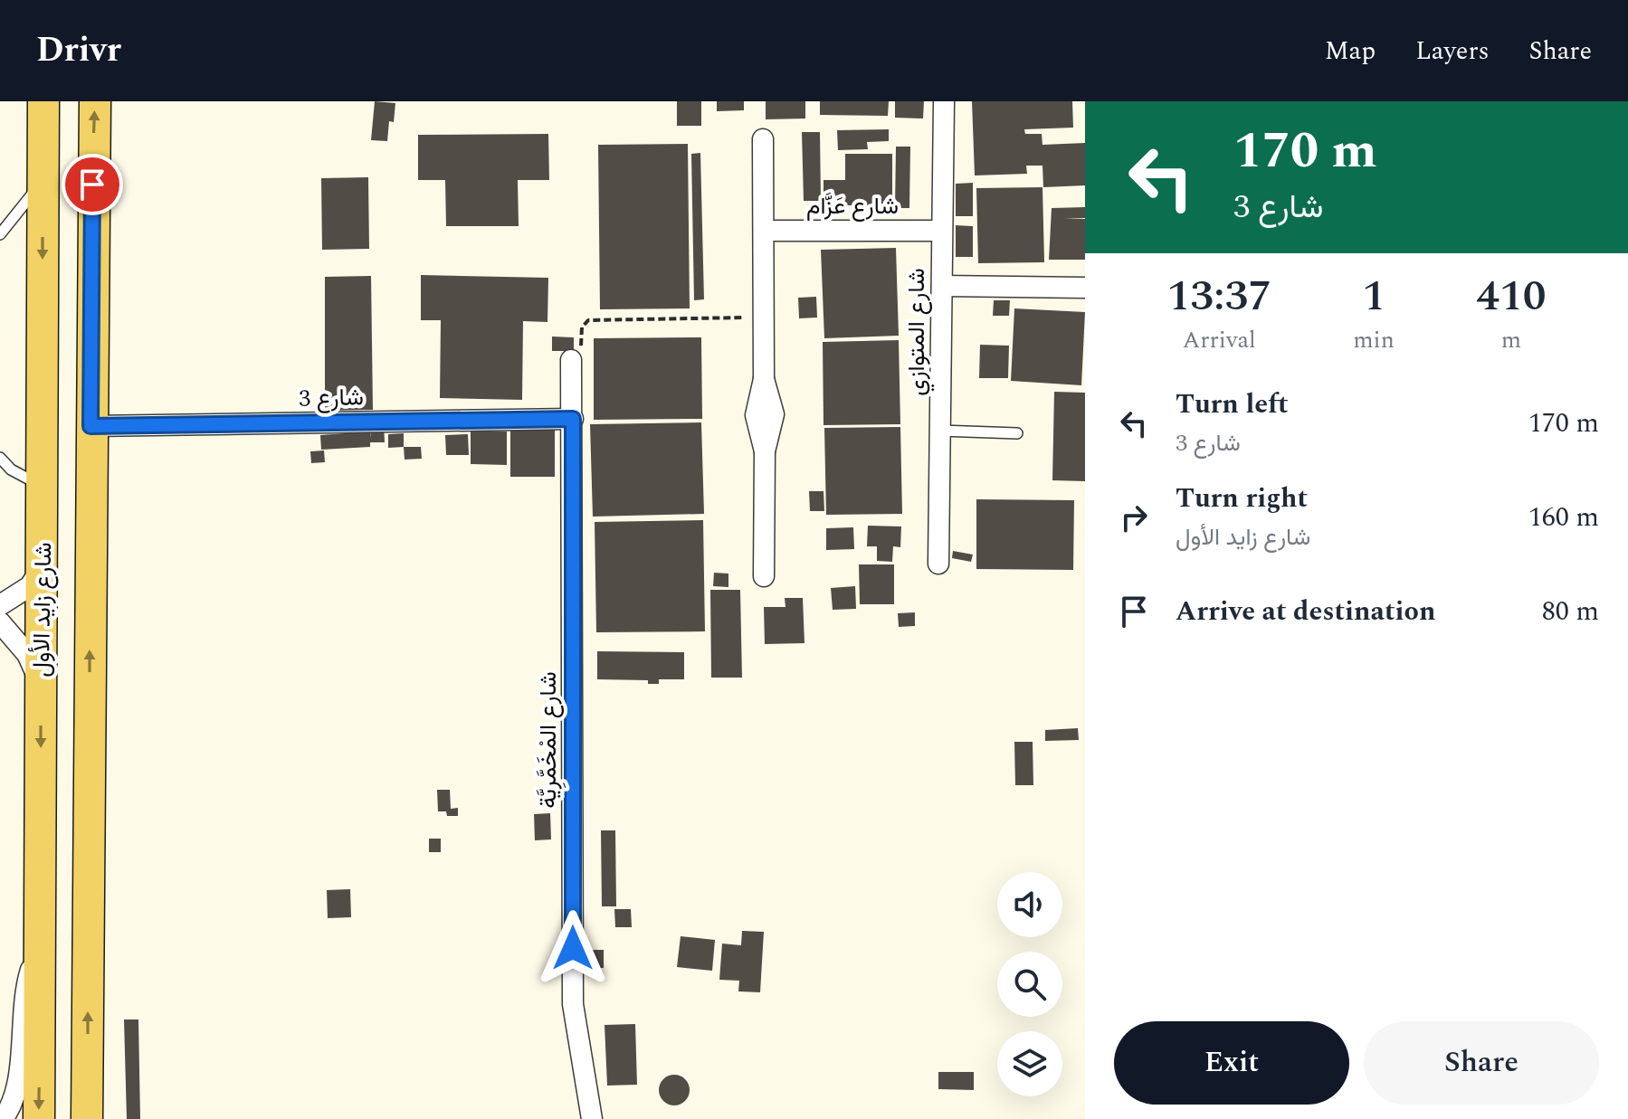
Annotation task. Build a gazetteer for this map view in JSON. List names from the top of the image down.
{
  "streets": {
    "main road": ["شارع زايد الأول"],
    "street": [
      "شارع عَزَّام",
      "شارع المتوازي",
      "شارع 3",
      "شارع المْخَمَّرِيَّة"
    ]
  },
  "crossings": [
    ["شارع عَزَّام", "شارع المتوازي"],
    ["شارع 3", "شارع زايد الأول"],
    ["شارع 3", "شارع المْخَمَّرِيَّة"]
  ],
  "page": {
    "header": "Drivr",
    "nav": ["Map", "Layers", "Share"],
    "turn": ["170 m", "شارع 3"],
    "eta": [
      "13:37",
      "Arrival",
      "1",
      "min",
      "410",
      "m"
    ],
    "list": [
      {
        "name": "Turn left",
        "note": "شارع 3",
        "value": "170 m"
      },
      {
        "name": "Turn right",
        "note": "شارع زايد الأول",
        "value": "160 m"
      },
      {
        "name": "Arrive at destination",
        "value": "80 m"
      }
    ],
    "buttons": ["Exit", "Share"]
  }
}
